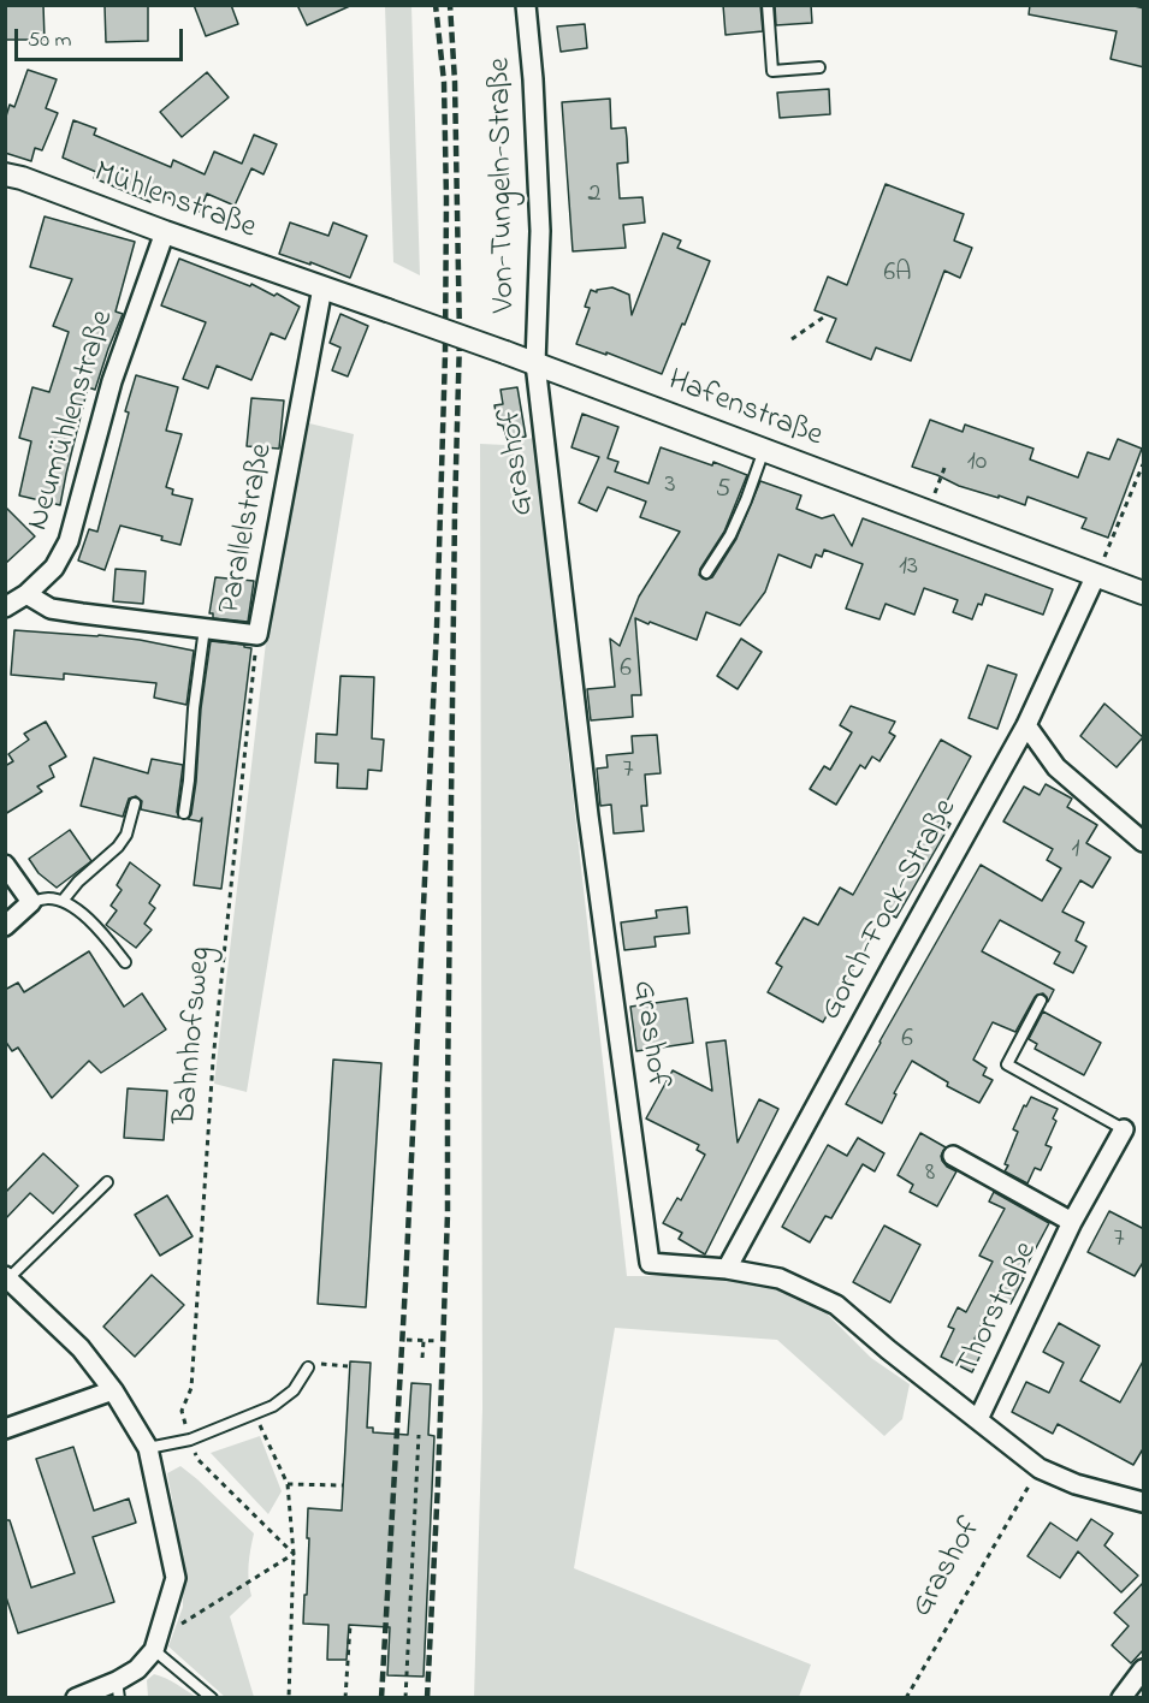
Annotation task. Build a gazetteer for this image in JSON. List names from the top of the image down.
{
  "streets": {
    "street": [
      "Von-Tungeln-Straße",
      "Mühlenstraße",
      "Hafenstraße",
      "Neumühlenstraße",
      "Grashof",
      "Parallelstraße",
      "Gorch-Fock-Straße",
      "Thorstraße"
    ],
    "path": ["Bahnhofsweg"]
  },
  "crossings": [
    ["Von-Tungeln-Straße", "Hafenstraße"],
    ["Von-Tungeln-Straße", "Grashof"],
    ["Mühlenstraße", "Hafenstraße"],
    ["Mühlenstraße", "Neumühlenstraße"],
    ["Mühlenstraße", "Parallelstraße"],
    ["Hafenstraße", "Grashof"],
    ["Hafenstraße", "Parallelstraße"],
    ["Hafenstraße", "Gorch-Fock-Straße"],
    ["Neumühlenstraße", "Parallelstraße"],
    ["Grashof", "Gorch-Fock-Straße"],
    ["Grashof", "Thorstraße"],
    ["Parallelstraße", "Bahnhofsweg"]
  ],
  "house_numbers": [
    "2",
    "6A",
    "10",
    "3",
    "5",
    "13",
    "6",
    "7",
    "1",
    "6",
    "8",
    "7"
  ],
  "scale_bar": "50 m"
}
